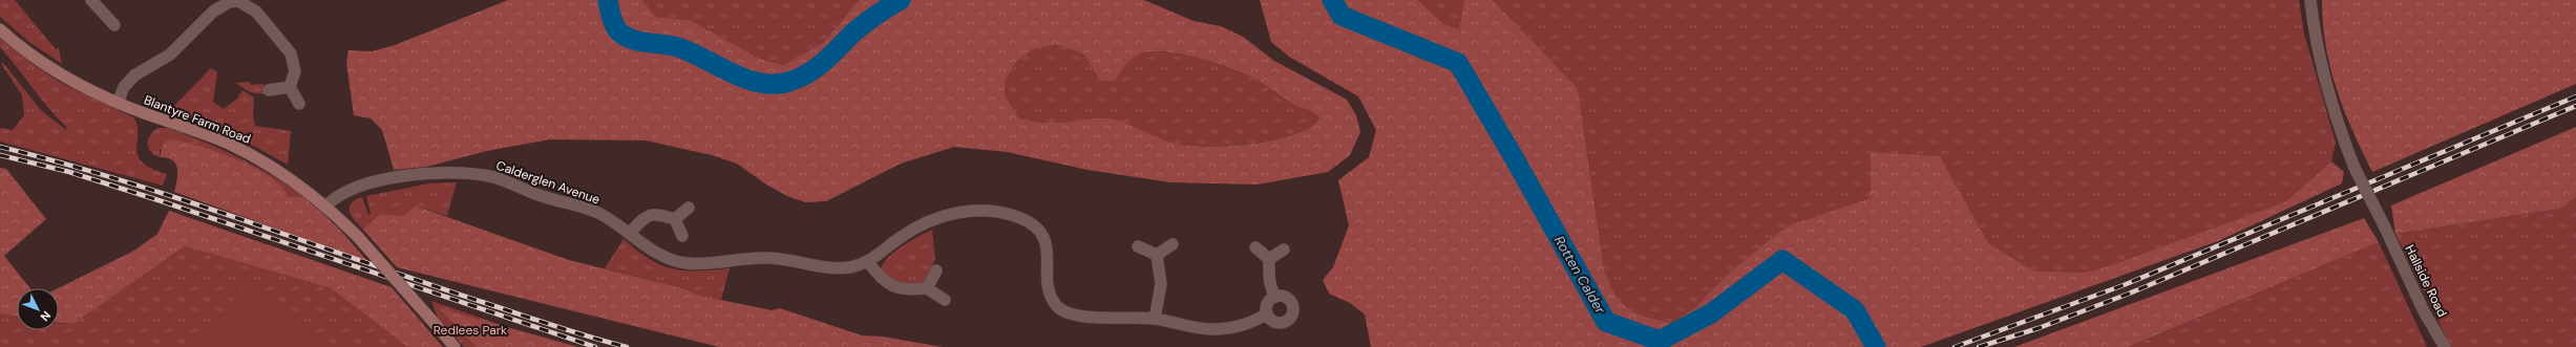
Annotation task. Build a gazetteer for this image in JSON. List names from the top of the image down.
{
  "streets": {
    "main road": ["Blantyre Farm Road"],
    "street": ["Calderglen Avenue", "Hallside Road"]
  },
  "crossings": [
    ["Blantyre Farm Road", "Calderglen Avenue"]
  ],
  "water": ["Rotten Calder"],
  "parks": ["Redlees Park"],
  "north": "bottom right"
}
